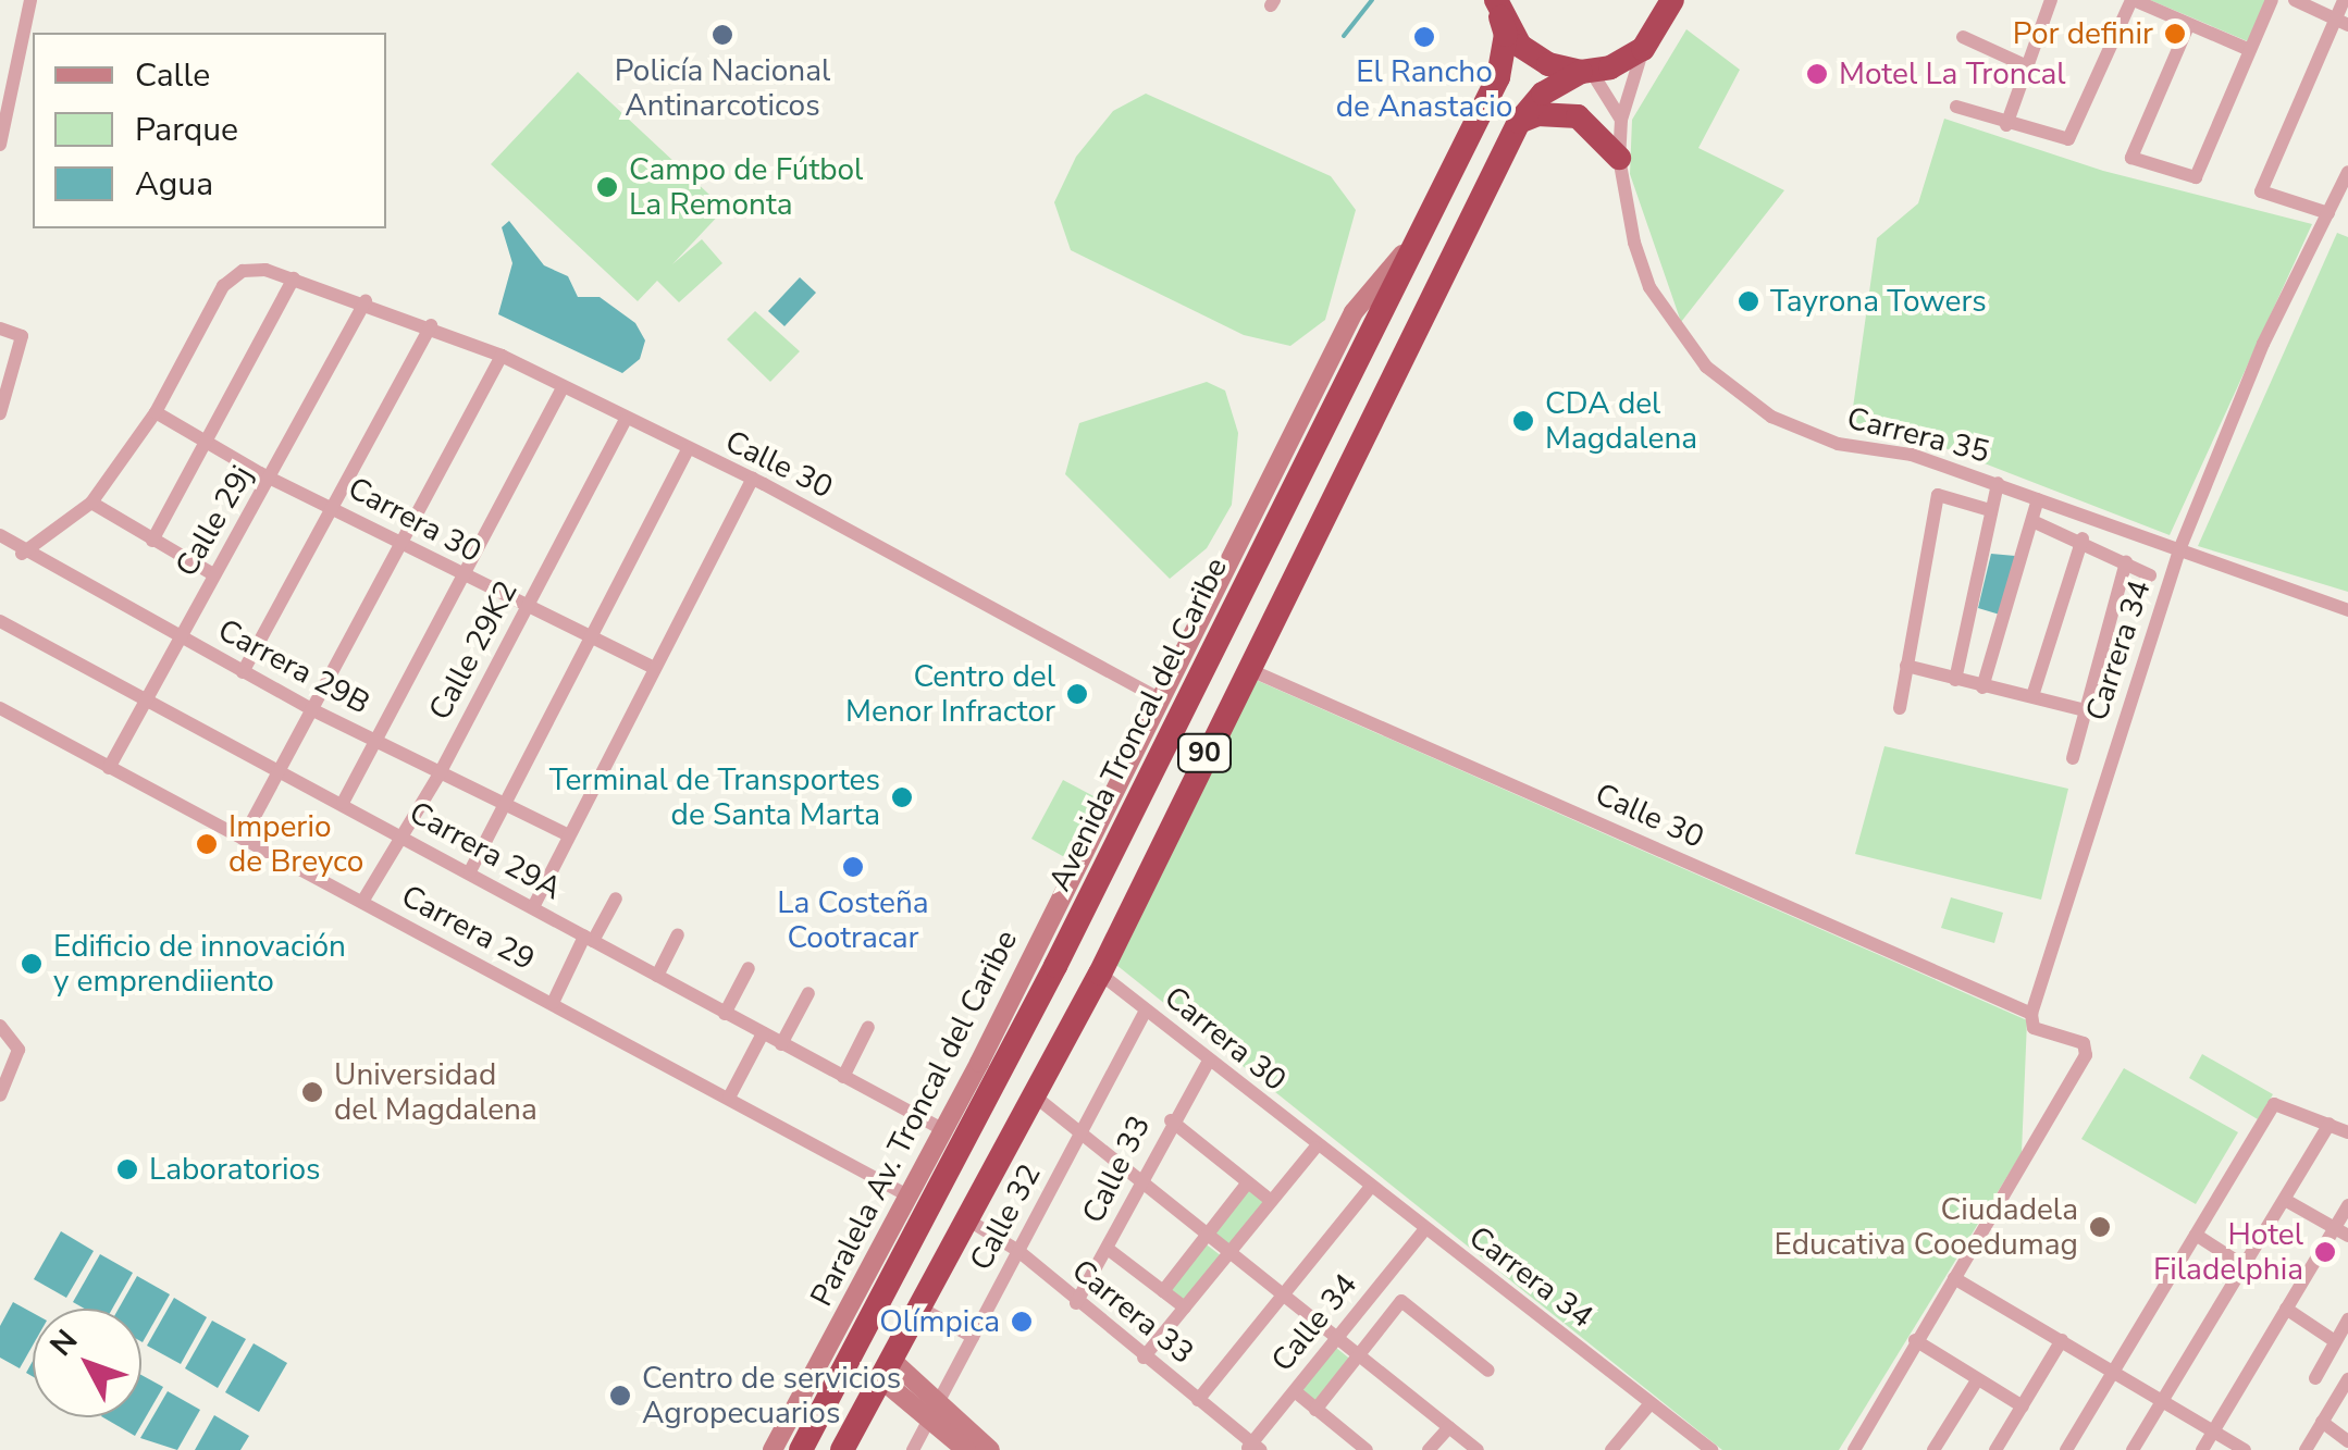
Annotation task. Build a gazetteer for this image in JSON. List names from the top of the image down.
{
  "streets": {
    "highway": ["Avenida Troncal del Caribe", "90"],
    "street": [
      "Carrera 35",
      "Calle 30",
      "Carrera 30",
      "Calle 29j",
      "Calle 29K2",
      "Carrera 34",
      "Carrera 29B",
      "Carrera 29A",
      "Carrera 29",
      "Paralela Av. Troncal del Caribe",
      "Calle 33",
      "Calle 32",
      "Carrera 33",
      "Calle 34"
    ]
  },
  "crossings": [
    ["Carrera 35", "Carrera 34"],
    ["Calle 30", "Carrera 30"],
    ["Calle 30", "Calle 29j"],
    ["Calle 30", "Calle 29K2"],
    ["Calle 30", "Carrera 34"],
    ["Calle 30", "Carrera 29B"],
    ["Calle 30", "90"],
    ["Calle 30", "Paralela Av. Troncal del Caribe"],
    ["Carrera 30", "Calle 29j"],
    ["Carrera 30", "Calle 29K2"],
    ["Carrera 30", "Carrera 34"],
    ["Carrera 30", "90"],
    ["Carrera 30", "Calle 33"],
    ["Carrera 30", "Calle 32"],
    ["Calle 29j", "Carrera 29B"],
    ["Calle 29j", "Carrera 29A"],
    ["Calle 29j", "Carrera 29"],
    ["Calle 29K2", "Carrera 29B"],
    ["Calle 29K2", "Carrera 29A"],
    ["Calle 29K2", "Carrera 29"],
    ["Carrera 34", "Calle 34"],
    ["Avenida Troncal del Caribe", "Paralela Av. Troncal del Caribe"],
    ["90", "Carrera 33"],
    ["Carrera 29A", "Paralela Av. Troncal del Caribe"],
    ["Carrera 29", "Paralela Av. Troncal del Caribe"],
    ["Calle 33", "Carrera 33"],
    ["Calle 32", "Carrera 33"],
    ["Carrera 33", "Calle 34"]
  ],
  "places": [
    "Por definir",
    "Policía Nacional Antinarcoticos",
    "El Rancho de Anastacio",
    "Motel La Troncal",
    "Campo de Fútbol La Remonta",
    "Tayrona Towers",
    "CDA del Magdalena",
    "Centro del Menor Infractor",
    "Terminal de Transportes de Santa Marta",
    "Imperio de Breyco",
    "La Costeña Cootracar",
    "Edificio de innovación y emprendiiento",
    "Universidad del Magdalena",
    "Laboratorios",
    "Ciudadela Educativa Cooedumag",
    "Hotel Filadelphia",
    "Olímpica",
    "Centro de servicios Agropecuarios"
  ],
  "legend": ["Calle", "Parque", "Agua"],
  "north": "top left"
}
